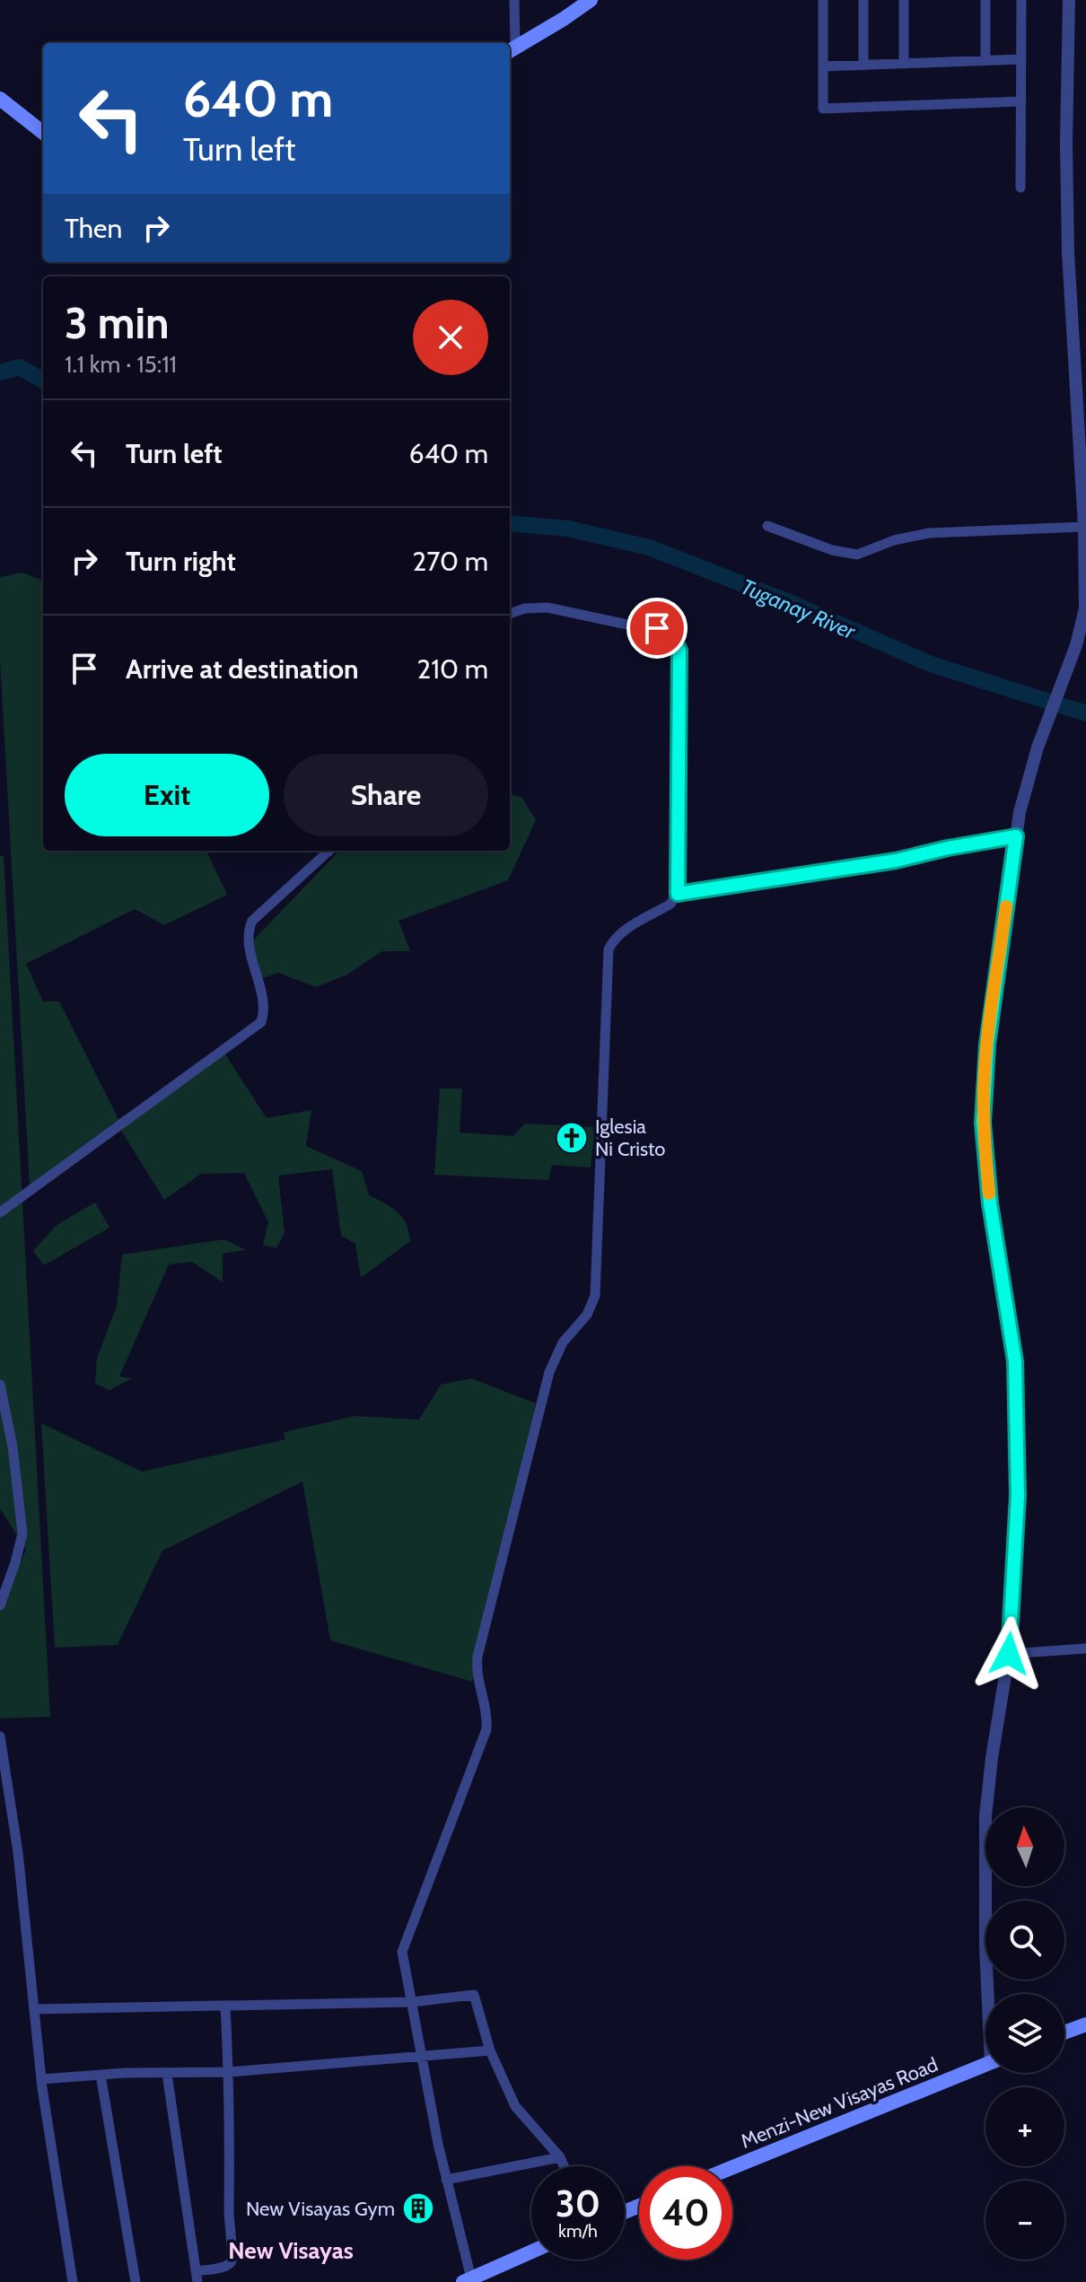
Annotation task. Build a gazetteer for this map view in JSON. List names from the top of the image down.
{
  "streets": {
    "main road": ["Menzi-New Visayas Road"]
  },
  "districts": ["New Visayas"],
  "water": ["Tuganay River"],
  "places": {
    "church": ["Iglesia Ni Cristo"],
    "building": ["New Visayas Gym"]
  },
  "north": "top",
  "page": {
    "turn": ["640 m", "Turn left"],
    "then": "Then",
    "heading": ["3 min", "1.1 km · 15:11"],
    "list": [
      {
        "name": "Turn left",
        "value": "640 m"
      },
      {
        "name": "Turn right",
        "value": "270 m"
      },
      {
        "name": "Arrive at destination",
        "value": "210 m"
      }
    ],
    "buttons": ["Exit", "Share"],
    "map_buttons": ["+", "−"],
    "speed": "30 km/h",
    "limit": "40"
  }
}
